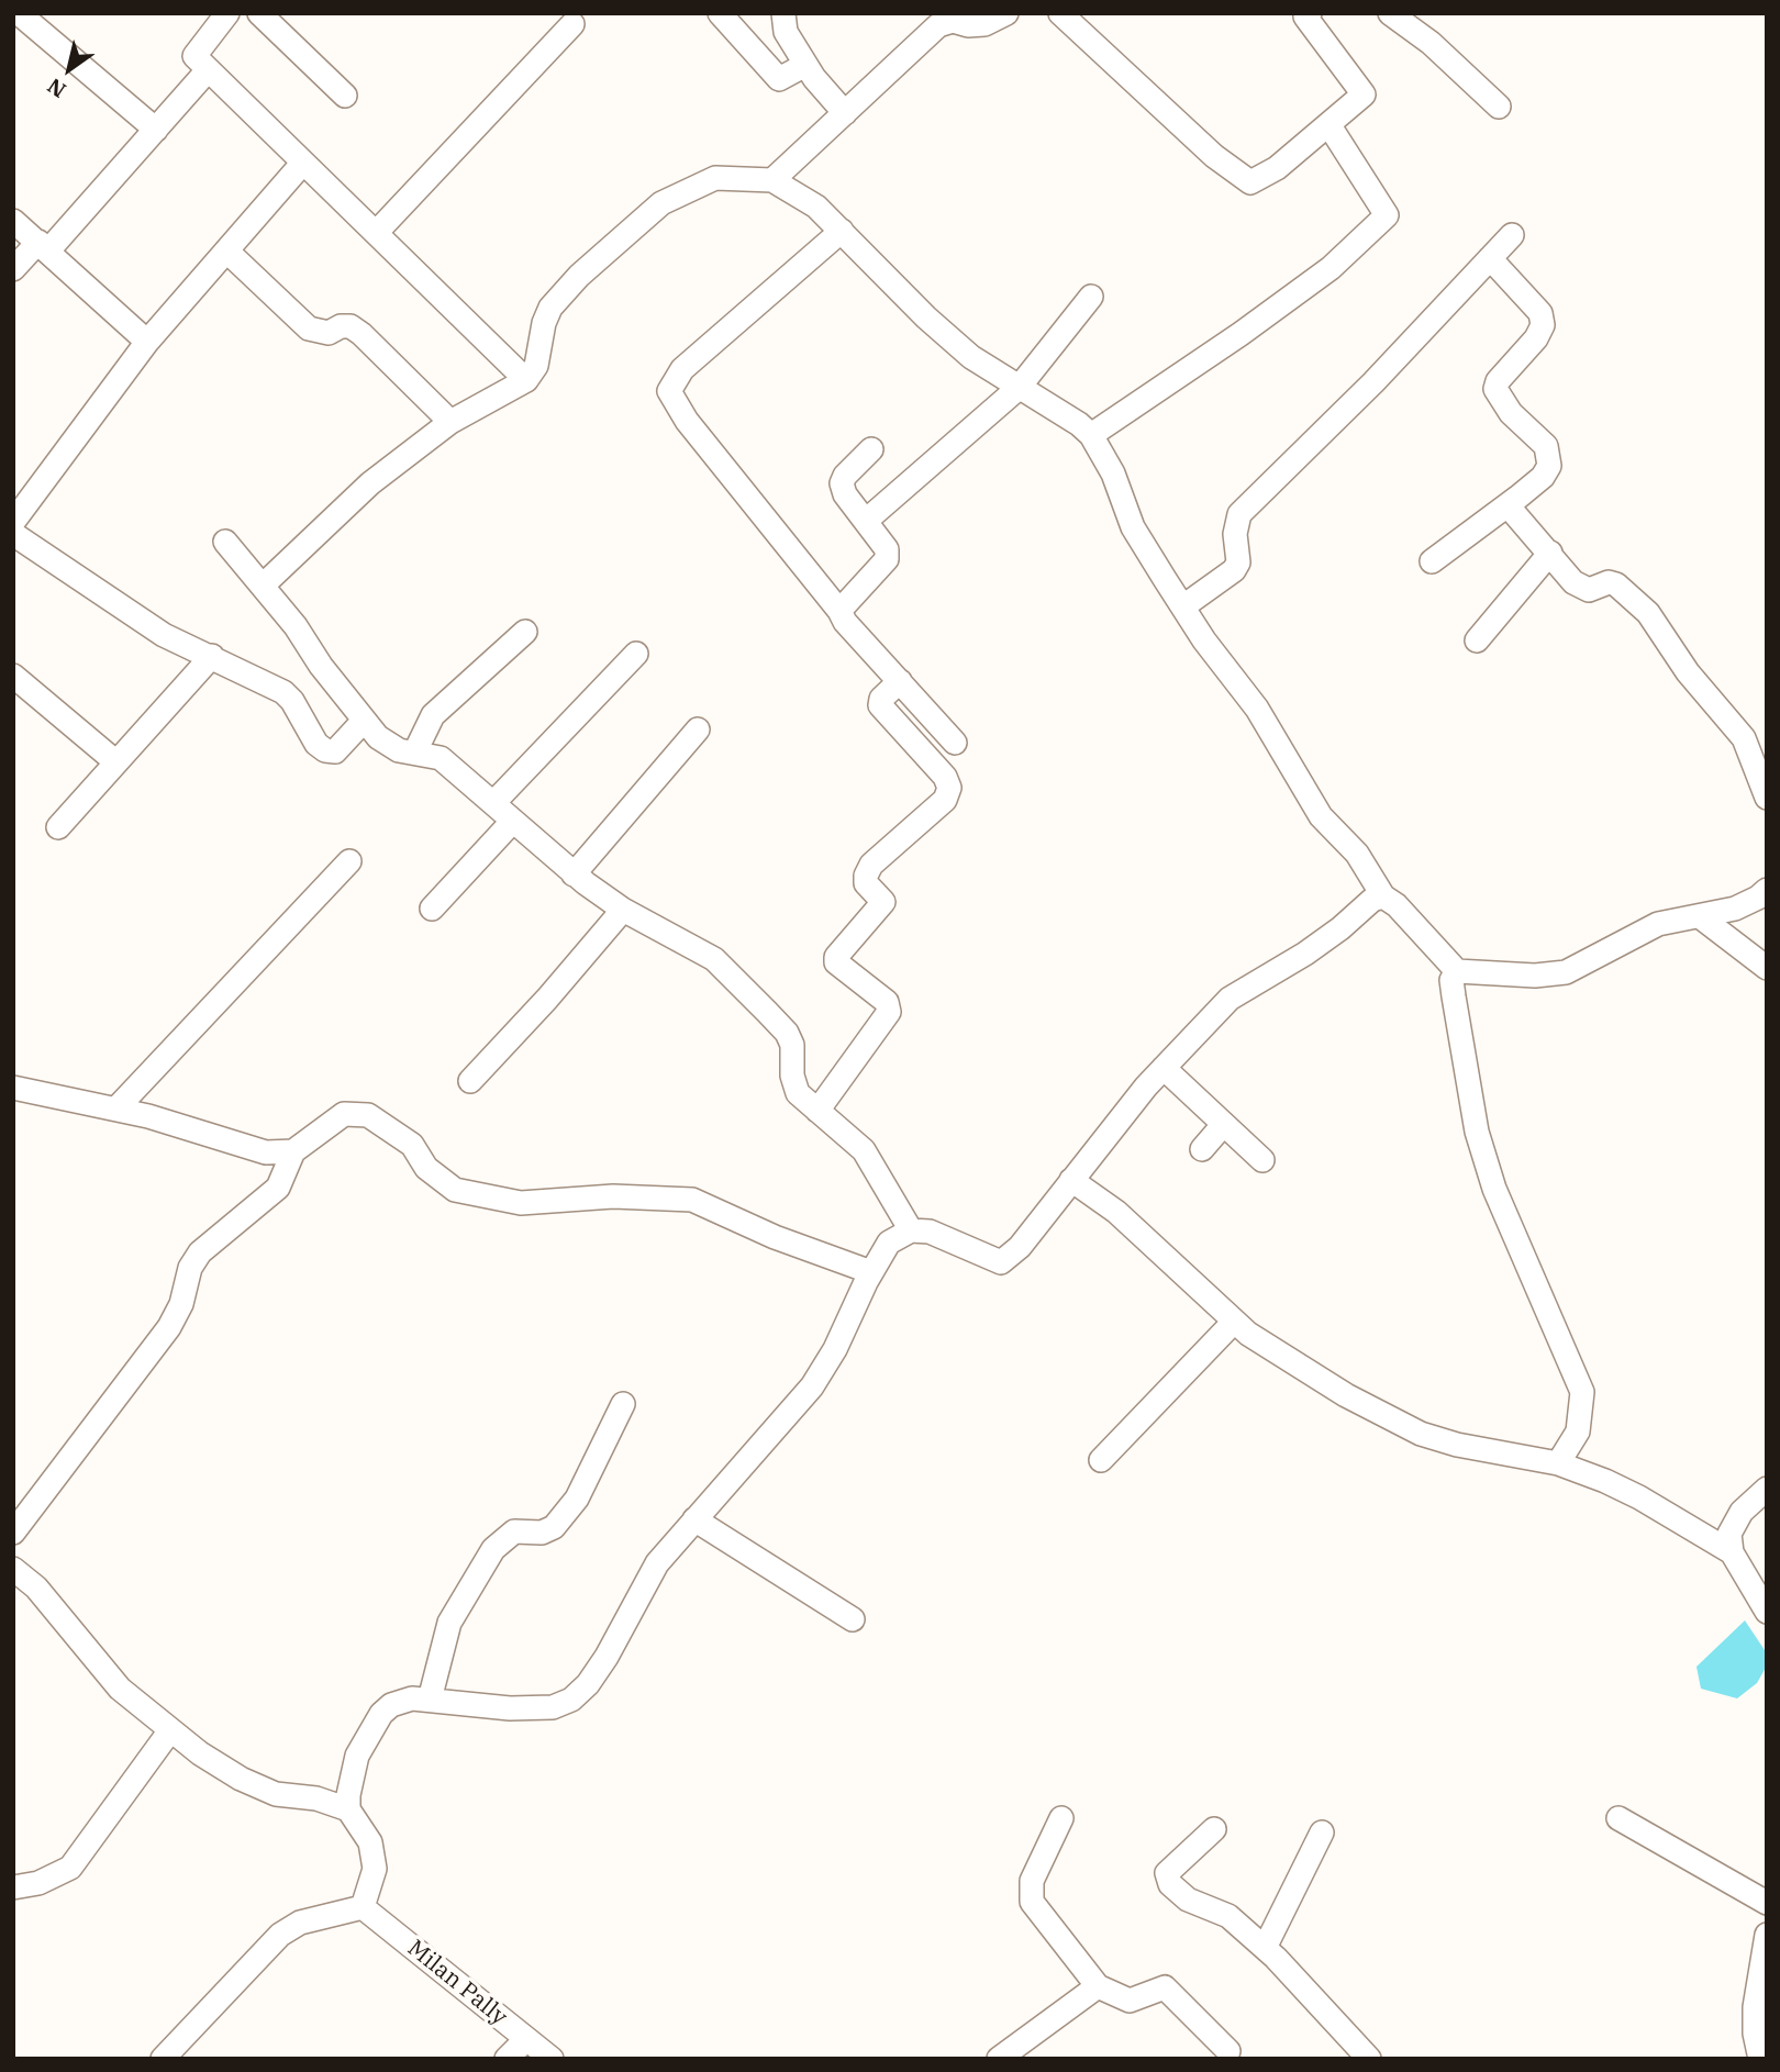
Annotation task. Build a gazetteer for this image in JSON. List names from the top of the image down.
{
  "streets": {
    "street": ["Milan Pally"]
  },
  "north": "bottom left"
}
